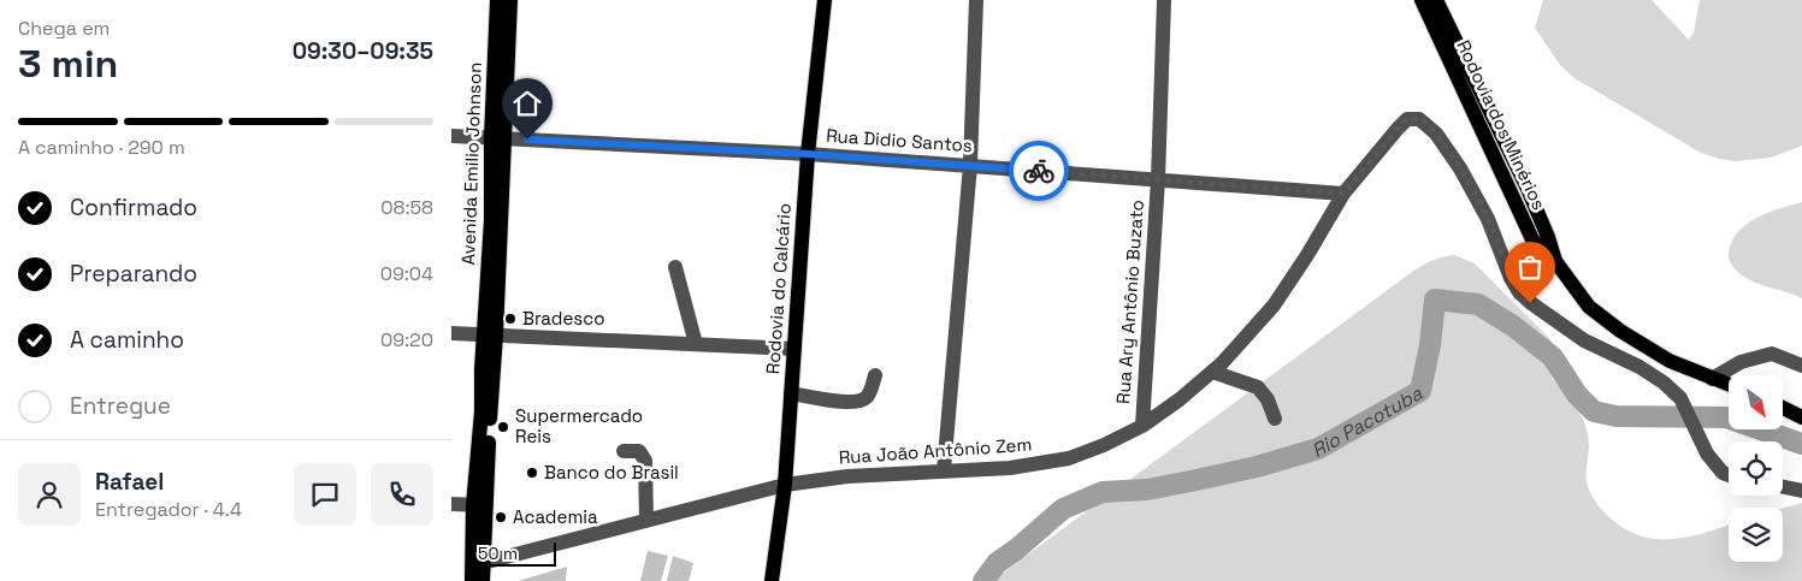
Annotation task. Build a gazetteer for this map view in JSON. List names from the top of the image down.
{
  "streets": {
    "main road": ["Rodovia dos Minérios", "Avenida Emilio Johnson", "Rodovia do Calcário"],
    "street": ["Rua Didio Santos", "Rua Ary Antônio Buzato", "Rua João Antônio Zem"]
  },
  "crossings": [
    ["Rua Didio Santos", "Avenida Emilio Johnson"],
    ["Rua Didio Santos", "Rodovia do Calcário"],
    ["Rua Didio Santos", "Rua Ary Antônio Buzato"],
    ["Rua Didio Santos", "Rua João Antônio Zem"],
    ["Avenida Emilio Johnson", "Rua João Antônio Zem"],
    ["Rodovia do Calcário", "Rua João Antônio Zem"],
    ["Rua Ary Antônio Buzato", "Rua João Antônio Zem"]
  ],
  "water": ["Rio Pacotuba"],
  "places": [
    "Bradesco",
    "Supermercado Reis",
    "Banco do Brasil",
    "Academia"
  ],
  "scale_bar": "50 m",
  "north": "bottom right",
  "page": {
    "heading": ["3 min", "Chega em", "09:30–09:35"],
    "panel": ["Rafael", "Entregador · 4.4"],
    "bar": "A caminho · 290 m",
    "list": [
      ["Confirmado", "08:58"],
      ["Preparando", "09:04"],
      ["A caminho", "09:20"],
      "Entregue"
    ],
    "scale": "50 m"
  }
}
